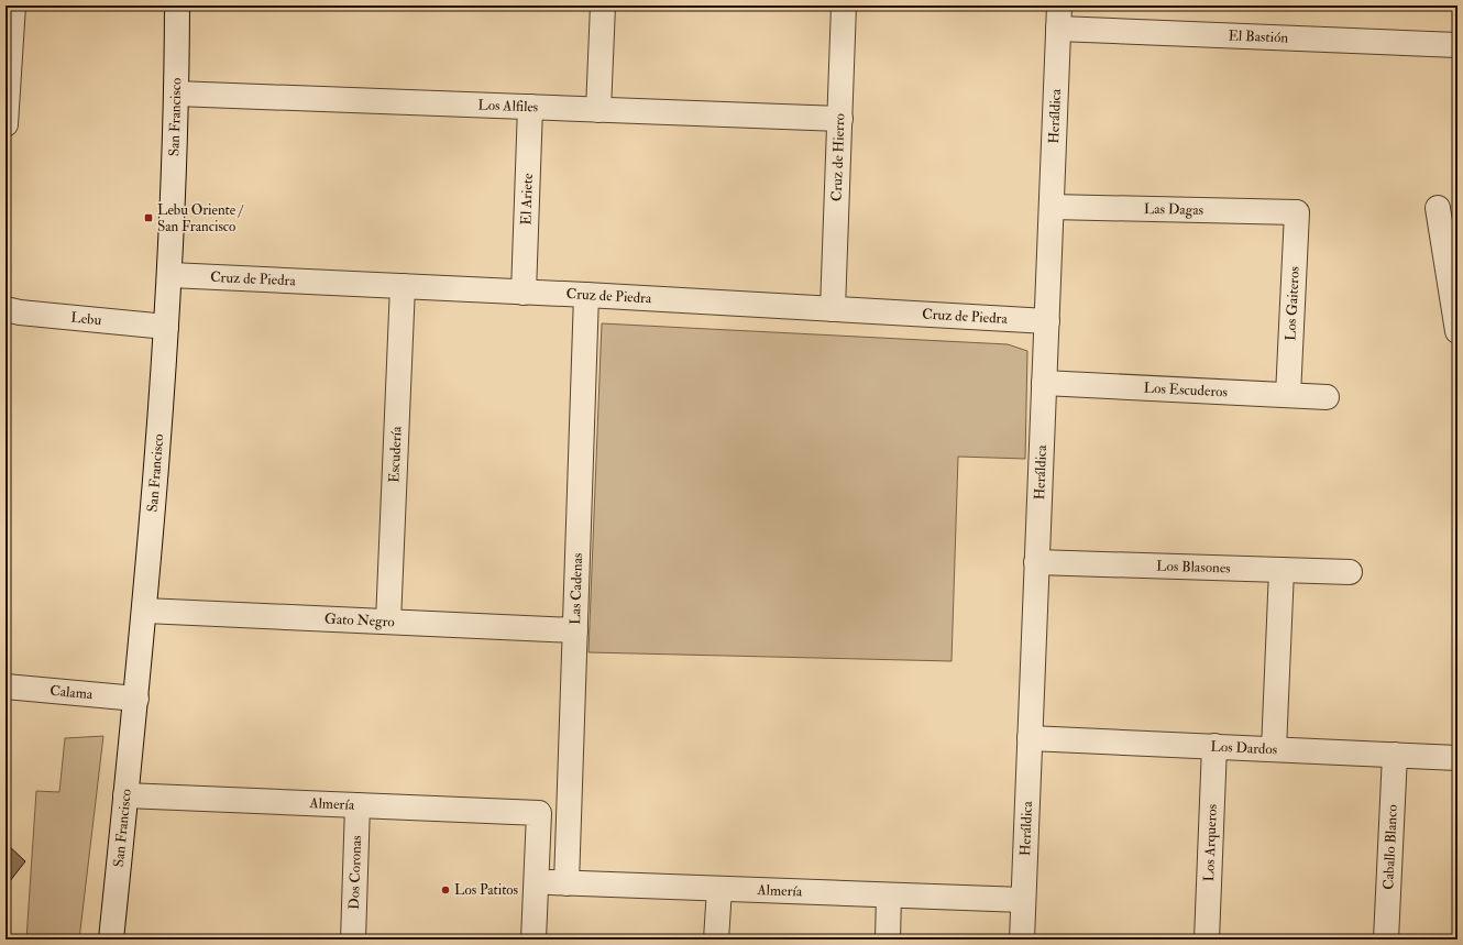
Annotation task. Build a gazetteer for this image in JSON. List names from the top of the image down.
{
  "streets": {
    "street": [
      "El Bastión",
      "Los Alfiles",
      "Heráldica",
      "San Francisco",
      "Cruz de Hierro",
      "El Ariete",
      "Las Dagas",
      "Cruz de Piedra",
      "Los Gaiteros",
      "Lebu",
      "Los Escuderos",
      "Escudería",
      "Los Blasones",
      "Las Cadenas",
      "Gato Negro",
      "Calama",
      "Los Dardos",
      "Almería",
      "Los Arqueros",
      "Caballo Blanco",
      "Dos Coronas"
    ]
  },
  "crossings": [
    ["El Bastión", "Heráldica"],
    ["Los Alfiles", "San Francisco"],
    ["Los Alfiles", "Cruz de Hierro"],
    ["Los Alfiles", "El Ariete"],
    ["Heráldica", "Las Dagas"],
    ["Heráldica", "Cruz de Piedra"],
    ["Heráldica", "Los Escuderos"],
    ["Heráldica", "Los Blasones"],
    ["Heráldica", "Los Dardos"],
    ["Heráldica", "Almería"],
    ["San Francisco", "Cruz de Piedra"],
    ["San Francisco", "Lebu"],
    ["San Francisco", "Gato Negro"],
    ["San Francisco", "Calama"],
    ["San Francisco", "Almería"],
    ["Cruz de Hierro", "Cruz de Piedra"],
    ["El Ariete", "Cruz de Piedra"],
    ["Las Dagas", "Los Gaiteros"],
    ["Cruz de Piedra", "Escudería"],
    ["Cruz de Piedra", "Las Cadenas"],
    ["Los Gaiteros", "Los Escuderos"],
    ["Escudería", "Gato Negro"],
    ["Las Cadenas", "Gato Negro"],
    ["Las Cadenas", "Almería"],
    ["Los Dardos", "Los Arqueros"],
    ["Los Dardos", "Caballo Blanco"],
    ["Almería", "Dos Coronas"]
  ],
  "places": {
    "transit": ["Lebu Oriente / San Francisco"],
    "other": ["Los Patitos"]
  }
}
